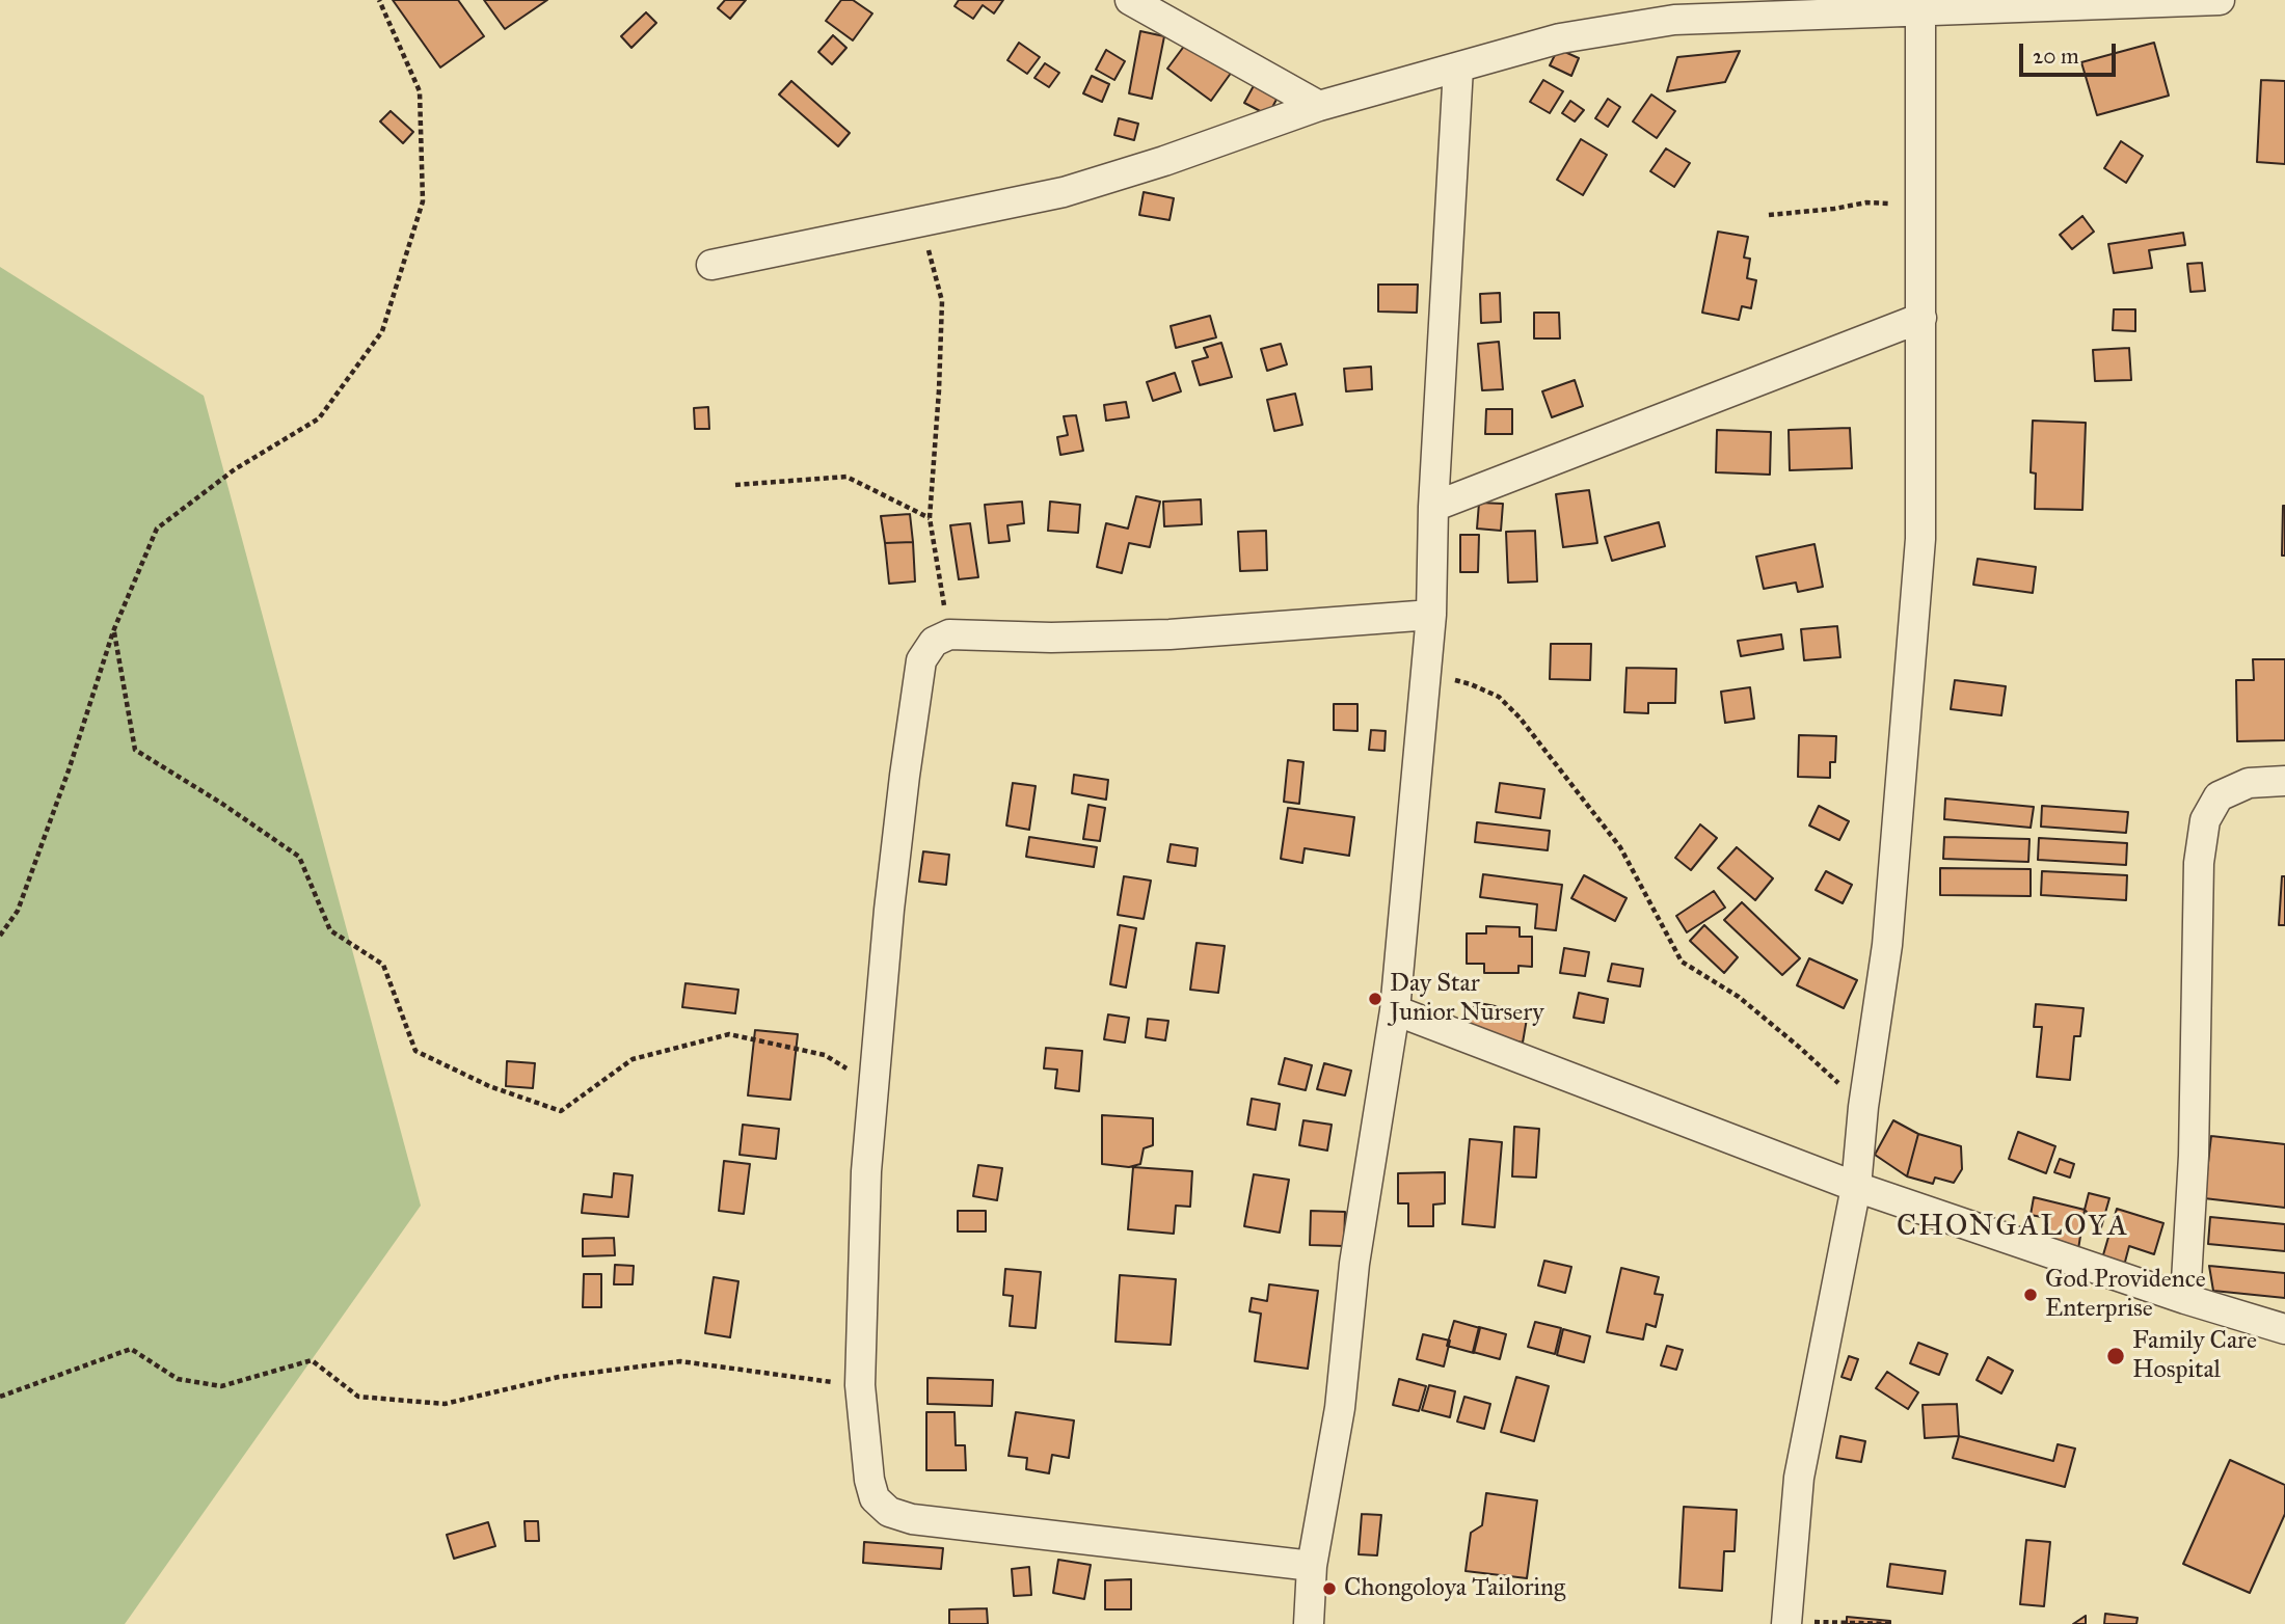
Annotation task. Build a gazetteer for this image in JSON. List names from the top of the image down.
{
  "districts": ["CHONGALOYA"],
  "places": [
    "Day Star Junior Nursery",
    "God Providence Enterprise",
    "Family Care Hospital",
    "Chongoloya Tailoring"
  ],
  "scale_bar": "20 m"
}
